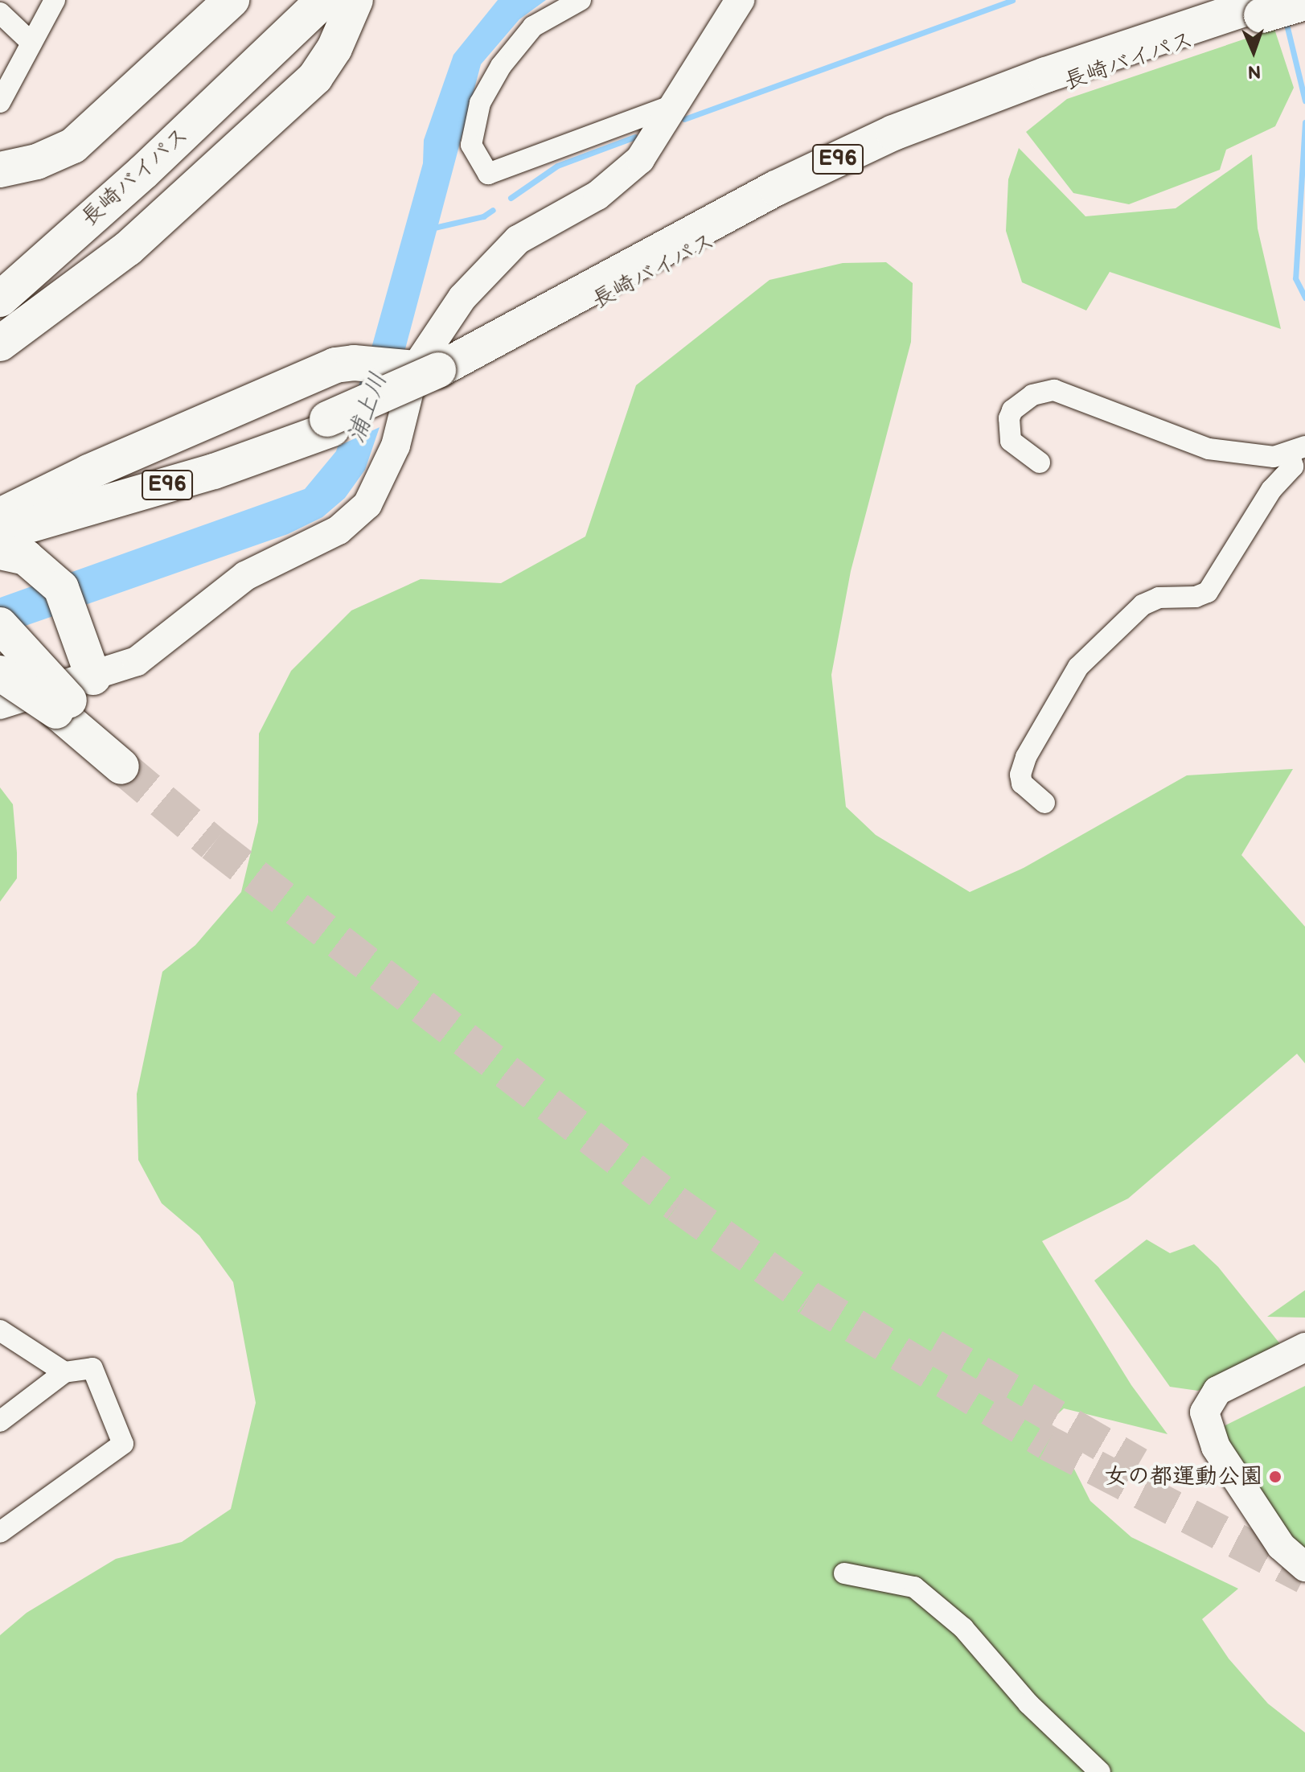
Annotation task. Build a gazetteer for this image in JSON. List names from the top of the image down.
{
  "streets": {
    "highway": ["長崎バイパス", "E96"]
  },
  "water": ["浦上川"],
  "places": ["女の都運動公園"],
  "north": "bottom"
}
